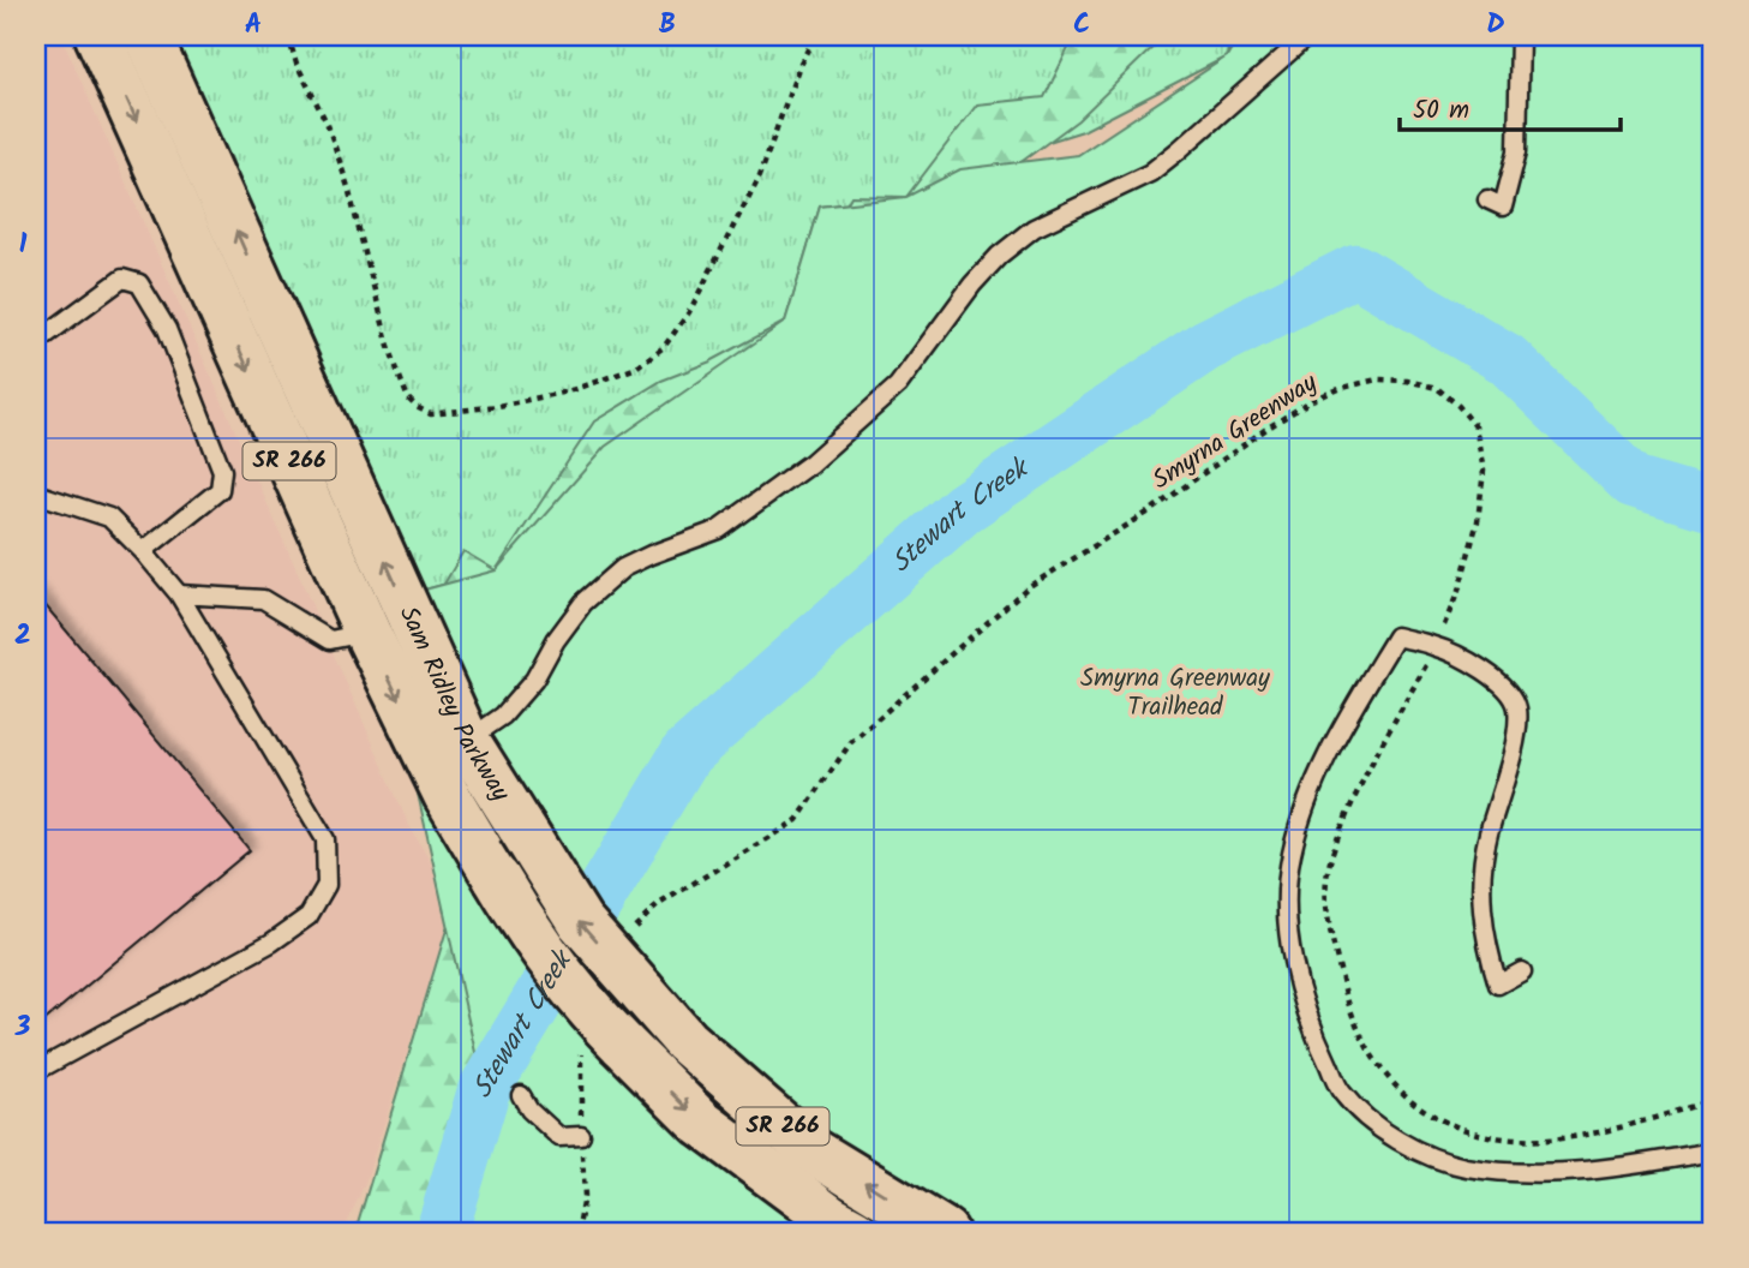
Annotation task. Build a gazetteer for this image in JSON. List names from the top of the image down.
{
  "streets": {
    "main road": ["SR 266", "Sam Ridley Parkway"],
    "path": ["Smyrna Greenway"]
  },
  "water": ["Stewart Creek"],
  "parks": ["Smyrna Greenway Trailhead"],
  "scale_bar": "50 m",
  "grid": {
    "columns": [
      "A",
      "B",
      "C",
      "D"
    ],
    "rows": ["1", "2", "3"]
  }
}
